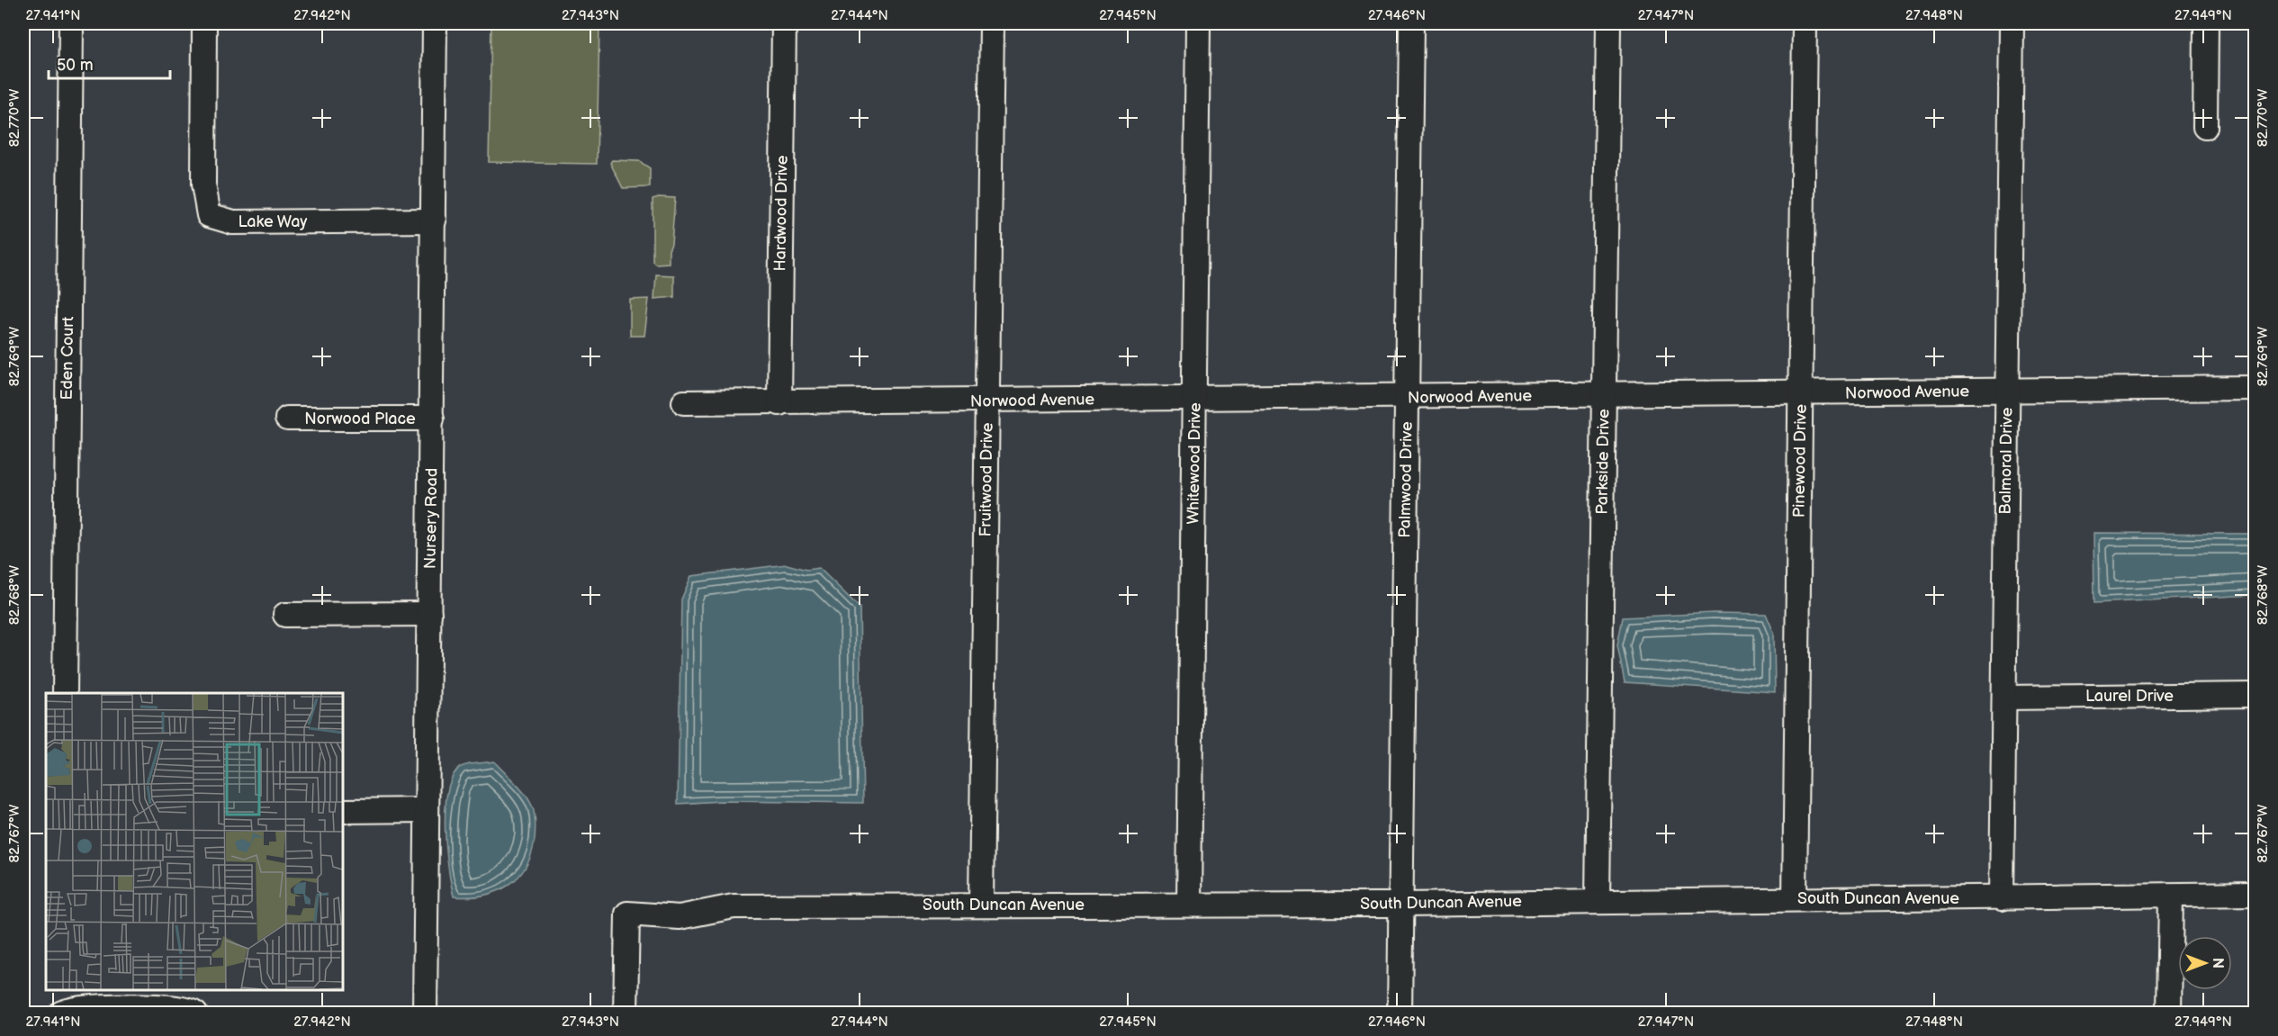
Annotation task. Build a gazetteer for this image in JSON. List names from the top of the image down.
{
  "streets": {
    "street": [
      "Hardwood Drive",
      "Lake Way",
      "Eden Court",
      "Norwood Avenue",
      "Norwood Place",
      "Pinewood Drive",
      "Balmoral Drive",
      "Parkside Drive",
      "Whitewood Drive",
      "Fruitwood Drive",
      "Palmwood Drive",
      "Nursery Road",
      "Laurel Drive",
      "South Duncan Avenue"
    ]
  },
  "crossings": [
    ["Hardwood Drive", "Norwood Avenue"],
    ["Lake Way", "Nursery Road"],
    ["Norwood Avenue", "Pinewood Drive"],
    ["Norwood Avenue", "Balmoral Drive"],
    ["Norwood Avenue", "Parkside Drive"],
    ["Norwood Avenue", "Whitewood Drive"],
    ["Norwood Avenue", "Fruitwood Drive"],
    ["Norwood Avenue", "Palmwood Drive"],
    ["Norwood Place", "Nursery Road"],
    ["Pinewood Drive", "South Duncan Avenue"],
    ["Balmoral Drive", "Laurel Drive"],
    ["Balmoral Drive", "South Duncan Avenue"],
    ["Parkside Drive", "South Duncan Avenue"],
    ["Whitewood Drive", "South Duncan Avenue"],
    ["Fruitwood Drive", "South Duncan Avenue"],
    ["Palmwood Drive", "South Duncan Avenue"]
  ],
  "scale_bar": "50 m",
  "north": "right",
  "coordinates": [
    "27.941°N",
    "27.942°N",
    "27.943°N",
    "27.944°N",
    "27.945°N",
    "27.946°N",
    "27.947°N",
    "27.948°N",
    "27.949°N",
    "82.770°W",
    "82.769°W",
    "82.768°W",
    "82.767°W"
  ]
}
